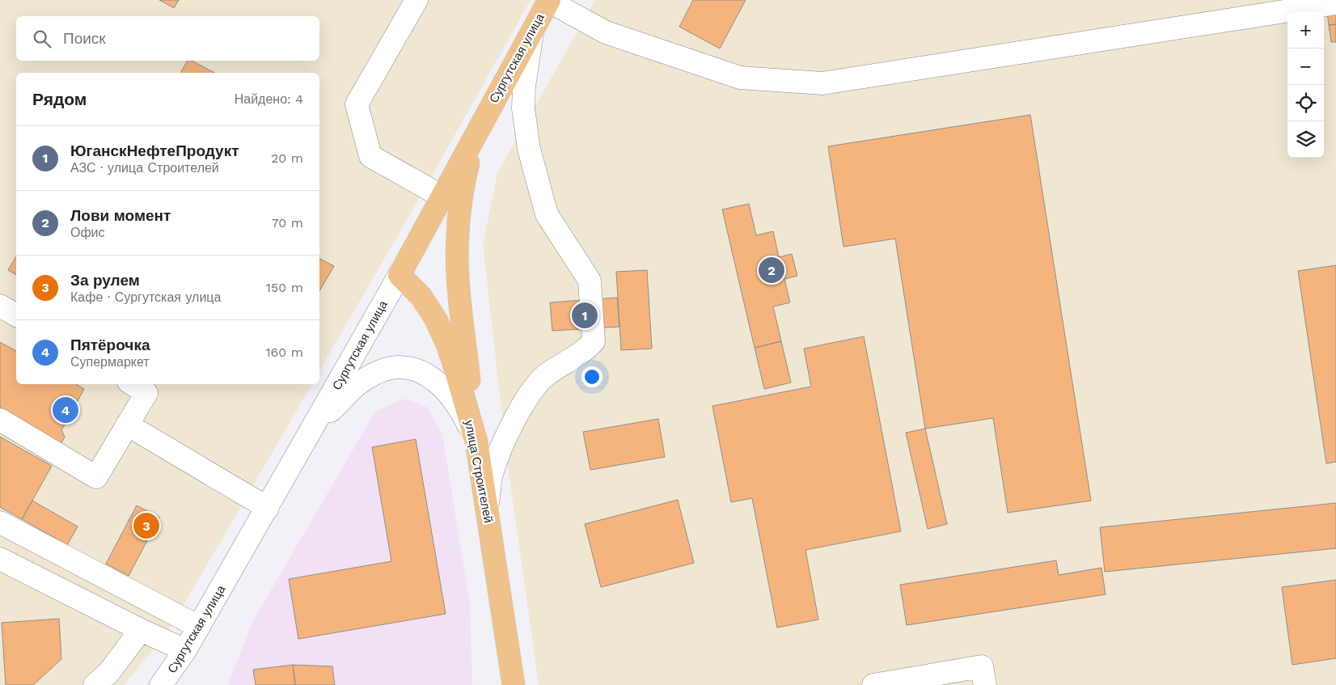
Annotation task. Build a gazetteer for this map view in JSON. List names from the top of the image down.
{
  "streets": {
    "main road": ["Сургутская улица", "улица Строителей"]
  },
  "crossings": [
    ["Сургутская улица", "улица Строителей"]
  ],
  "page": {
    "map_buttons": ["+", "−"],
    "search": "Поиск",
    "heading": ["Рядом", "Найдено: 4"],
    "list": [
      {
        "mark": "1",
        "name": "ЮганскНефтеПродукт",
        "note": "АЗС · улица Строителей",
        "value": "20 m"
      },
      {
        "mark": "2",
        "name": "Лови момент",
        "note": "Офис",
        "value": "70 m"
      },
      {
        "mark": "3",
        "name": "За рулем",
        "note": "Кафе · Сургутская улица",
        "value": "150 m"
      },
      {
        "mark": "4",
        "name": "Пятёрочка",
        "note": "Супермаркет",
        "value": "160 m"
      }
    ],
    "pins": [
      "2",
      "1",
      "4",
      "3"
    ]
  }
}
